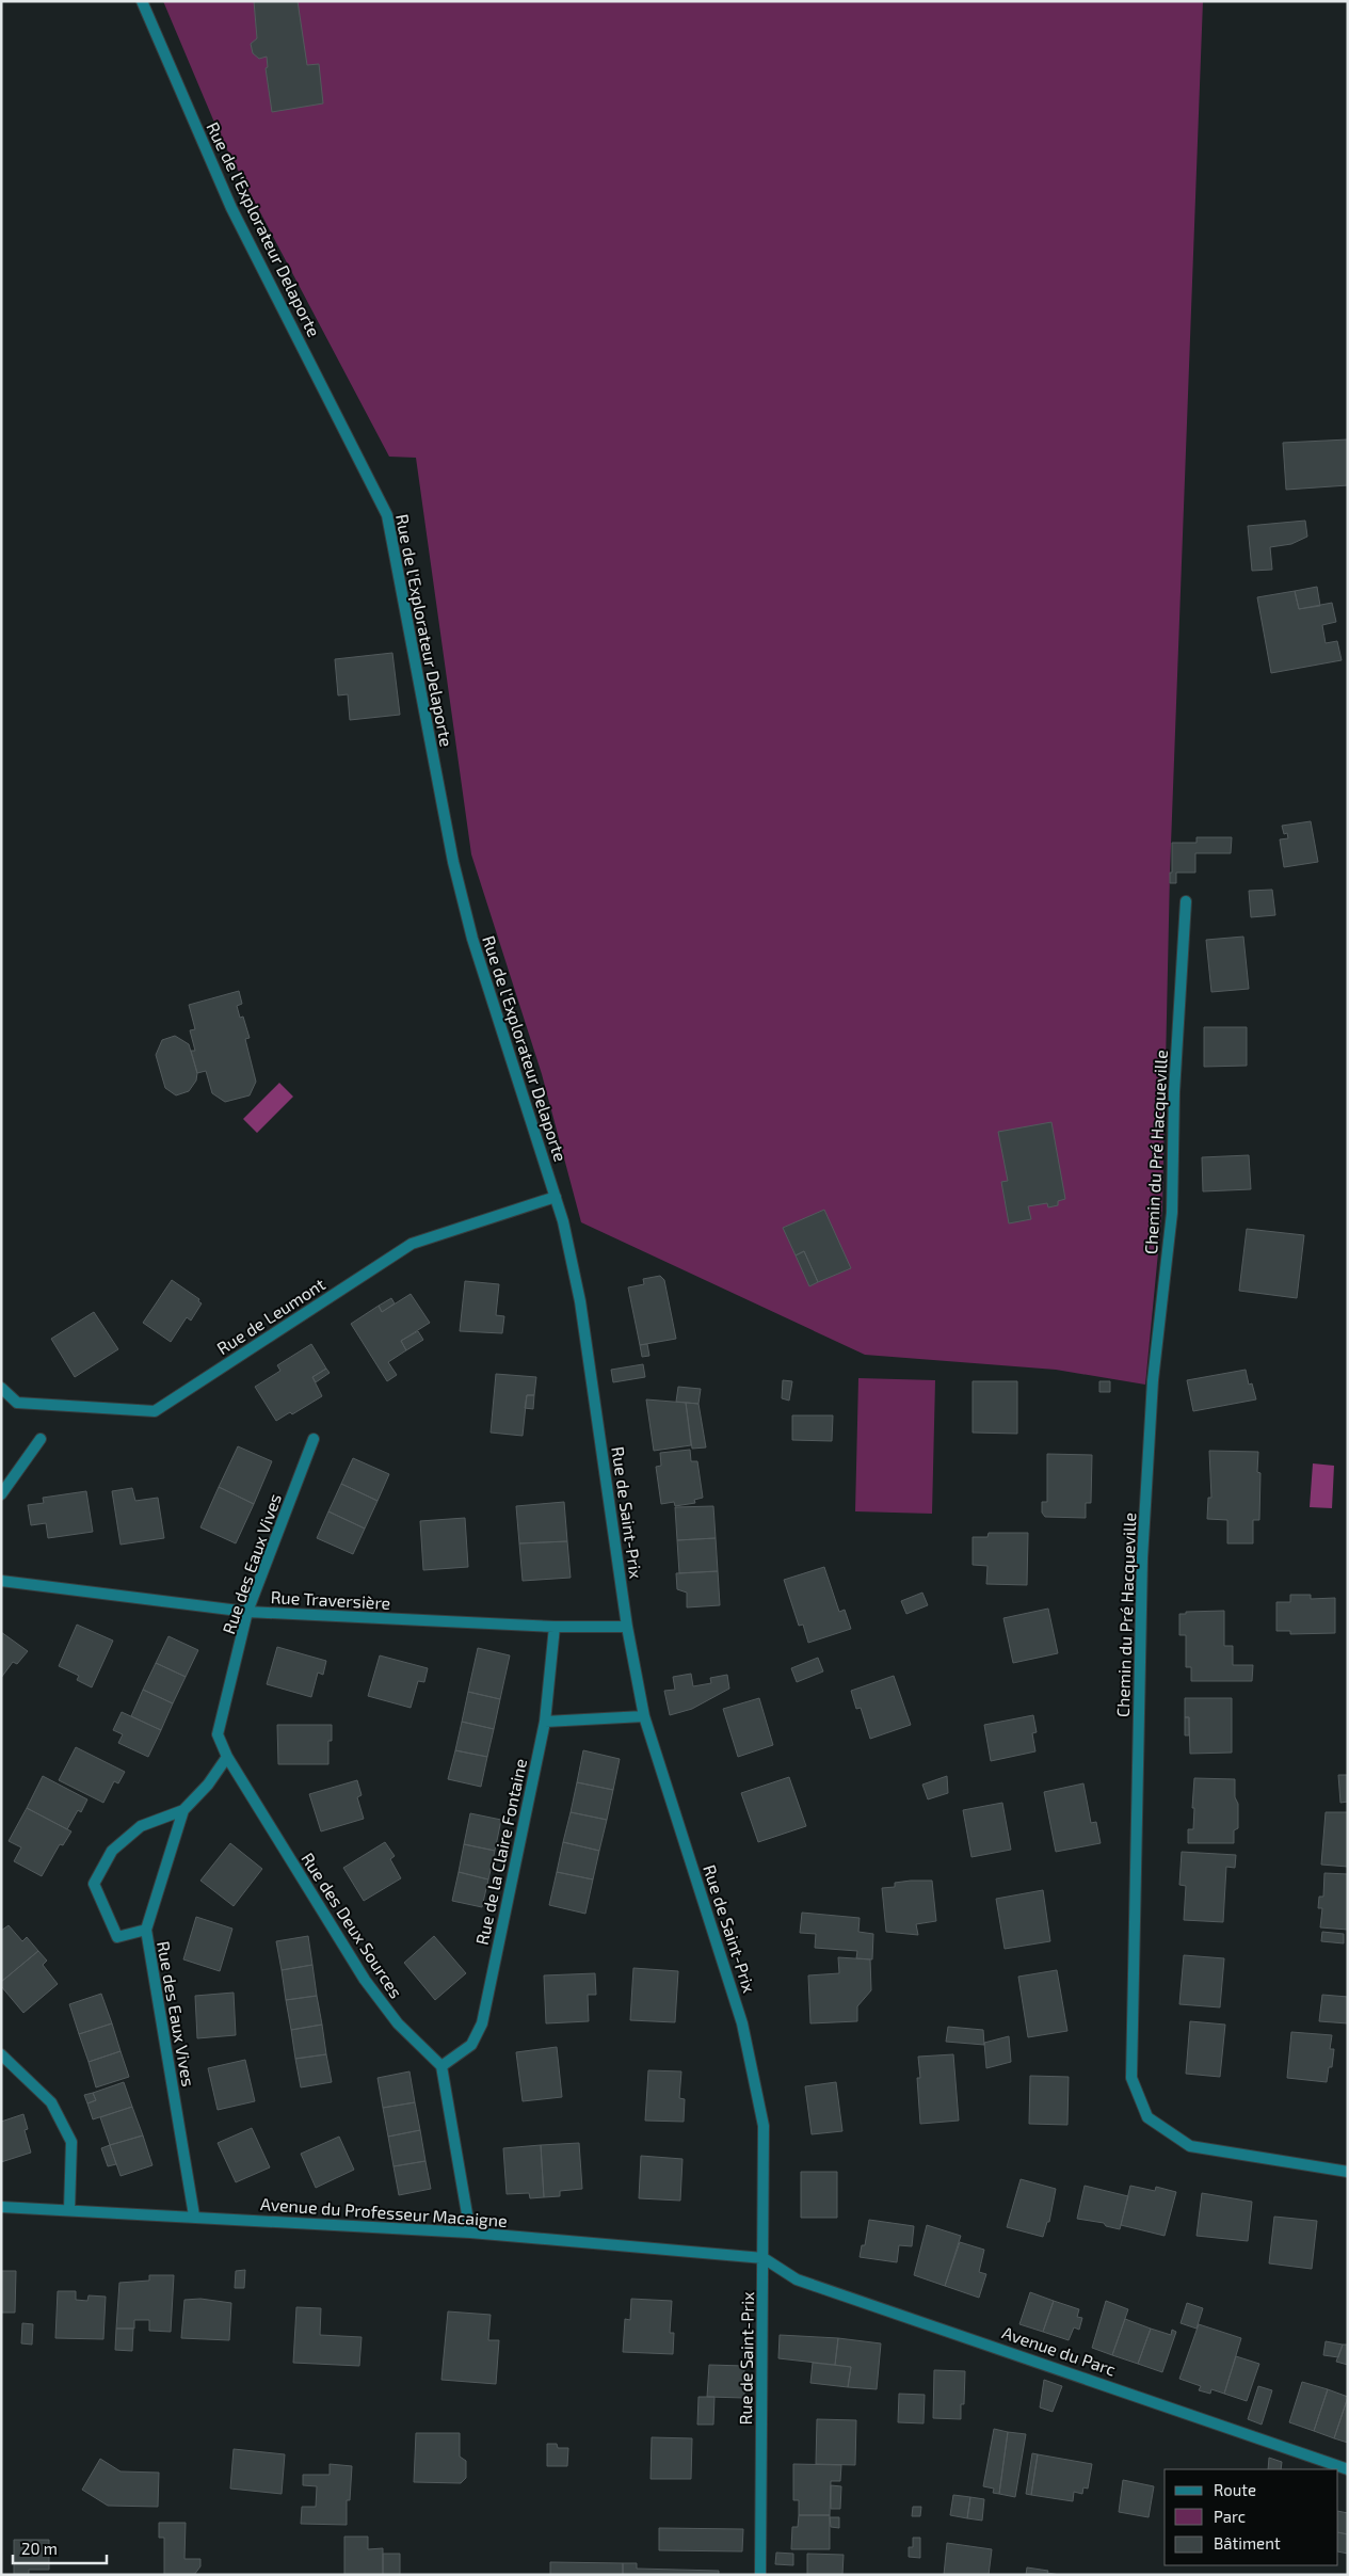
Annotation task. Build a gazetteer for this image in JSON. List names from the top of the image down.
{
  "streets": {
    "street": [
      "Rue de l'Explorateur Delaporte",
      "Chemin du Pré Hacqueville",
      "Rue de Leumont",
      "Rue de Saint-Prix",
      "Rue des Eaux Vives",
      "Rue Traversière",
      "Rue de la Claire Fontaine",
      "Rue des Deux Sources",
      "Avenue du Professeur Macaigne",
      "Avenue du Parc"
    ]
  },
  "crossings": [
    ["Rue de l'Explorateur Delaporte", "Rue de Leumont"],
    ["Rue de l'Explorateur Delaporte", "Rue de Saint-Prix"],
    ["Rue de Saint-Prix", "Rue Traversière"],
    ["Rue de Saint-Prix", "Avenue du Professeur Macaigne"],
    ["Rue de Saint-Prix", "Avenue du Parc"],
    ["Rue des Eaux Vives", "Rue Traversière"],
    ["Rue des Eaux Vives", "Rue des Deux Sources"],
    ["Rue des Eaux Vives", "Avenue du Professeur Macaigne"],
    ["Rue Traversière", "Rue de la Claire Fontaine"],
    ["Rue de la Claire Fontaine", "Rue des Deux Sources"],
    ["Avenue du Professeur Macaigne", "Avenue du Parc"]
  ],
  "legend": ["Route", "Parc", "Bâtiment"],
  "scale_bar": "20 m"
}
